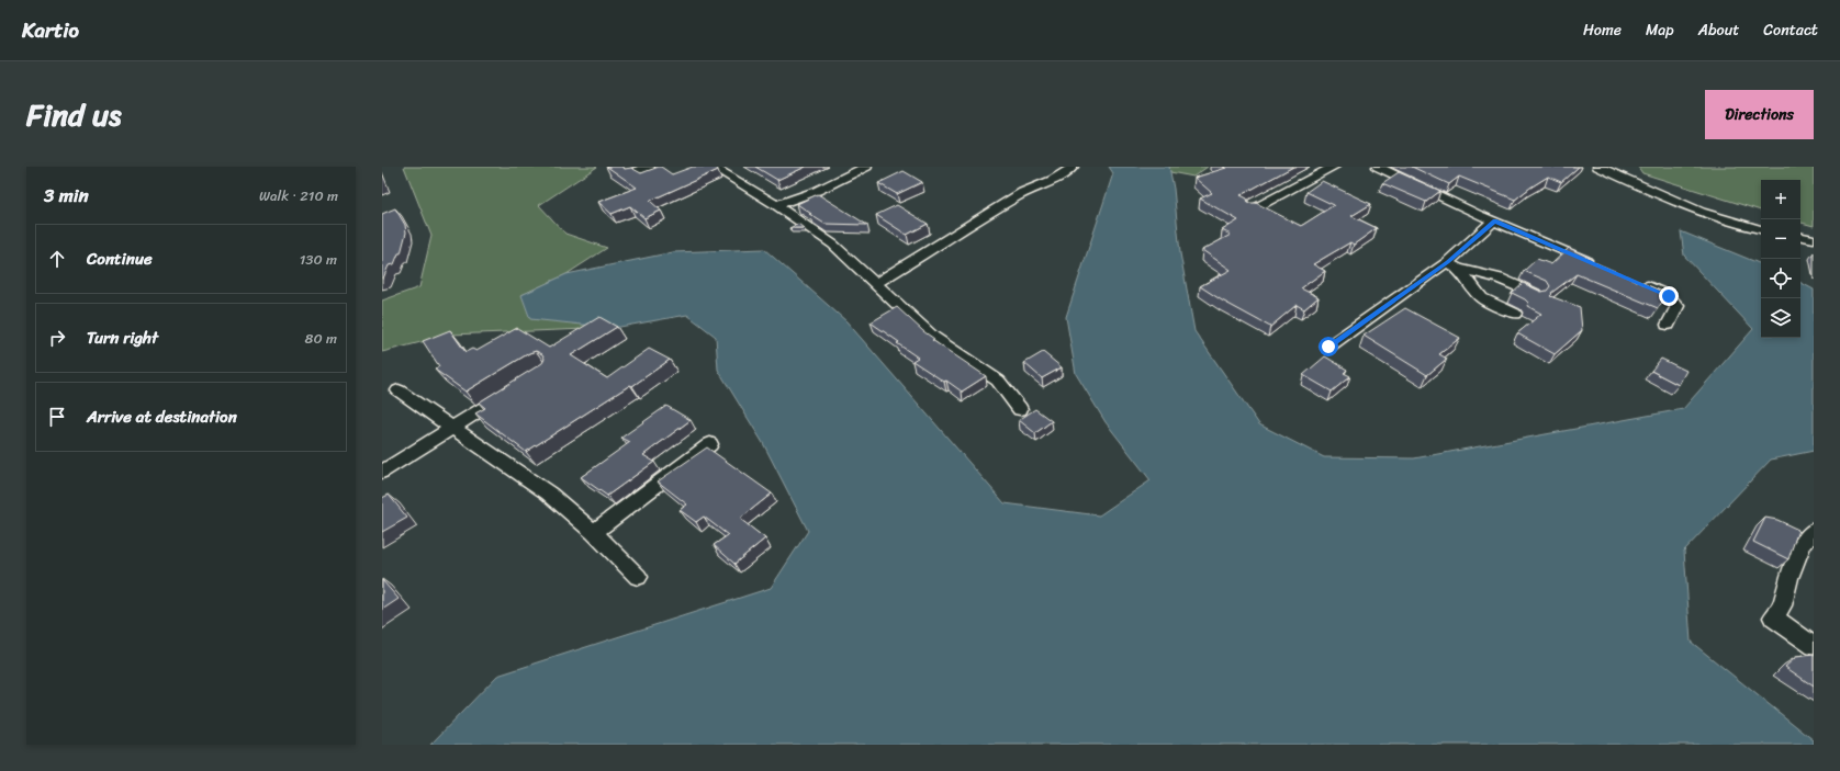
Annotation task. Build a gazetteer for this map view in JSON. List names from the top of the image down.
{
  "page": {
    "header": "Kartio",
    "nav": [
      "Home",
      "Map",
      "About",
      "Contact"
    ],
    "title": "Find us",
    "buttons": "Directions",
    "heading": ["3 min", "Walk · 210 m"],
    "map_buttons": ["+", "−"],
    "list": [
      ["Continue", "130 m"],
      ["Turn right", "80 m"],
      "Arrive at destination"
    ]
  }
}
